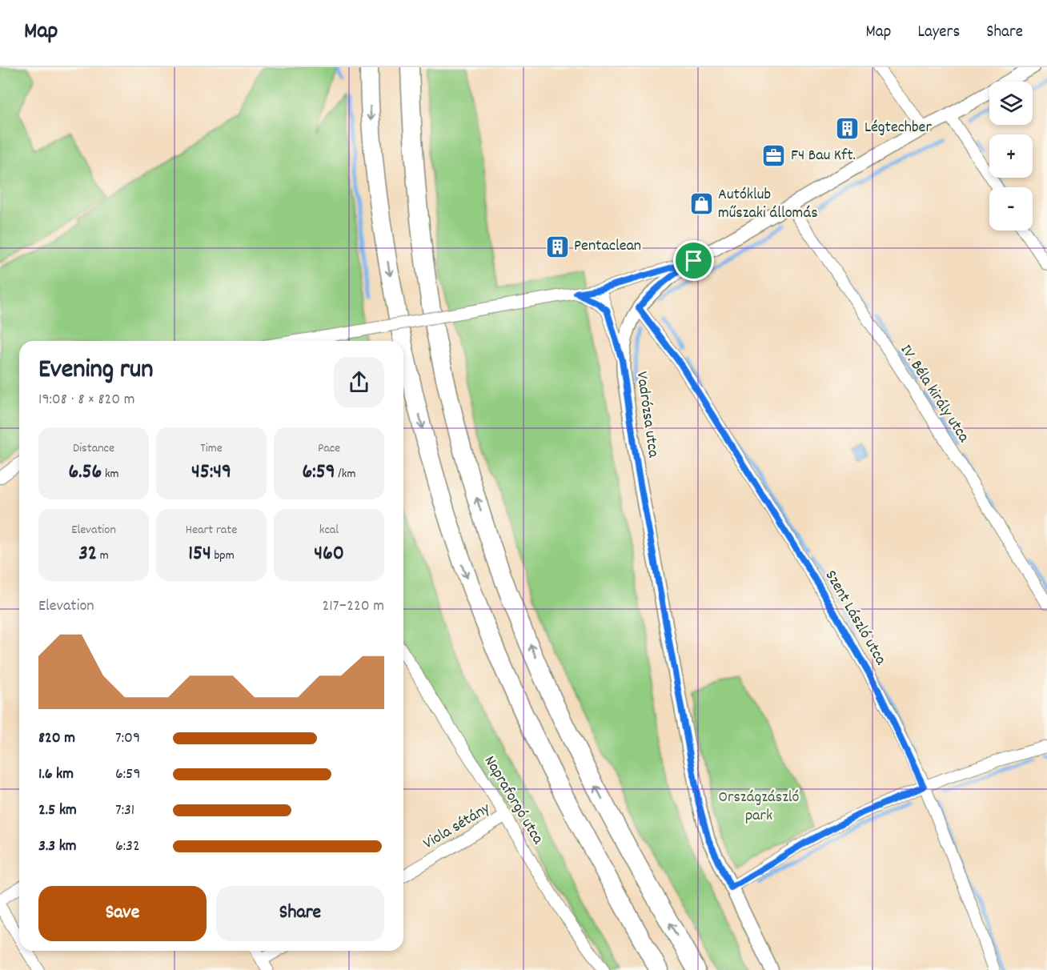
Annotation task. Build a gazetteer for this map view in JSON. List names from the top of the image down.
{
  "streets": {
    "street": [
      "IV. Béla király utca",
      "Vadrózsa utca",
      "Szent László utca",
      "Napraforgó utca",
      "Viola sétány"
    ]
  },
  "crossings": [
    ["IV. Béla király utca", "Vadrózsa utca"],
    ["Vadrózsa utca", "Szent László utca"],
    ["Napraforgó utca", "Viola sétány"]
  ],
  "parks": ["Országzászló park"],
  "places": {
    "building": ["Légtechber", "Pentaclean"],
    "office": ["F4 Bau Kft."],
    "shop": ["Autóklub műszaki állomás"]
  },
  "page": {
    "header": "Map",
    "nav": ["Map", "Layers", "Share"],
    "map_buttons": ["+", "−"],
    "heading": ["Evening run", "19:08 · 8 × 820 m"],
    "stats": [
      ["Distance", "6.56 km"],
      ["Time", "45:49"],
      ["Pace", "6:59 /km"],
      ["Elevation", "32 m"],
      ["Heart rate", "154 bpm"],
      ["kcal", "460"]
    ],
    "chart": ["Elevation", "217–220 m"],
    "list": [
      {
        "name": "820 m",
        "note": "7:09"
      },
      {
        "name": "1.6 km",
        "note": "6:59"
      },
      {
        "name": "2.5 km",
        "note": "7:31"
      },
      {
        "name": "3.3 km",
        "note": "6:32"
      }
    ],
    "buttons": ["Save", "Share"]
  }
}
